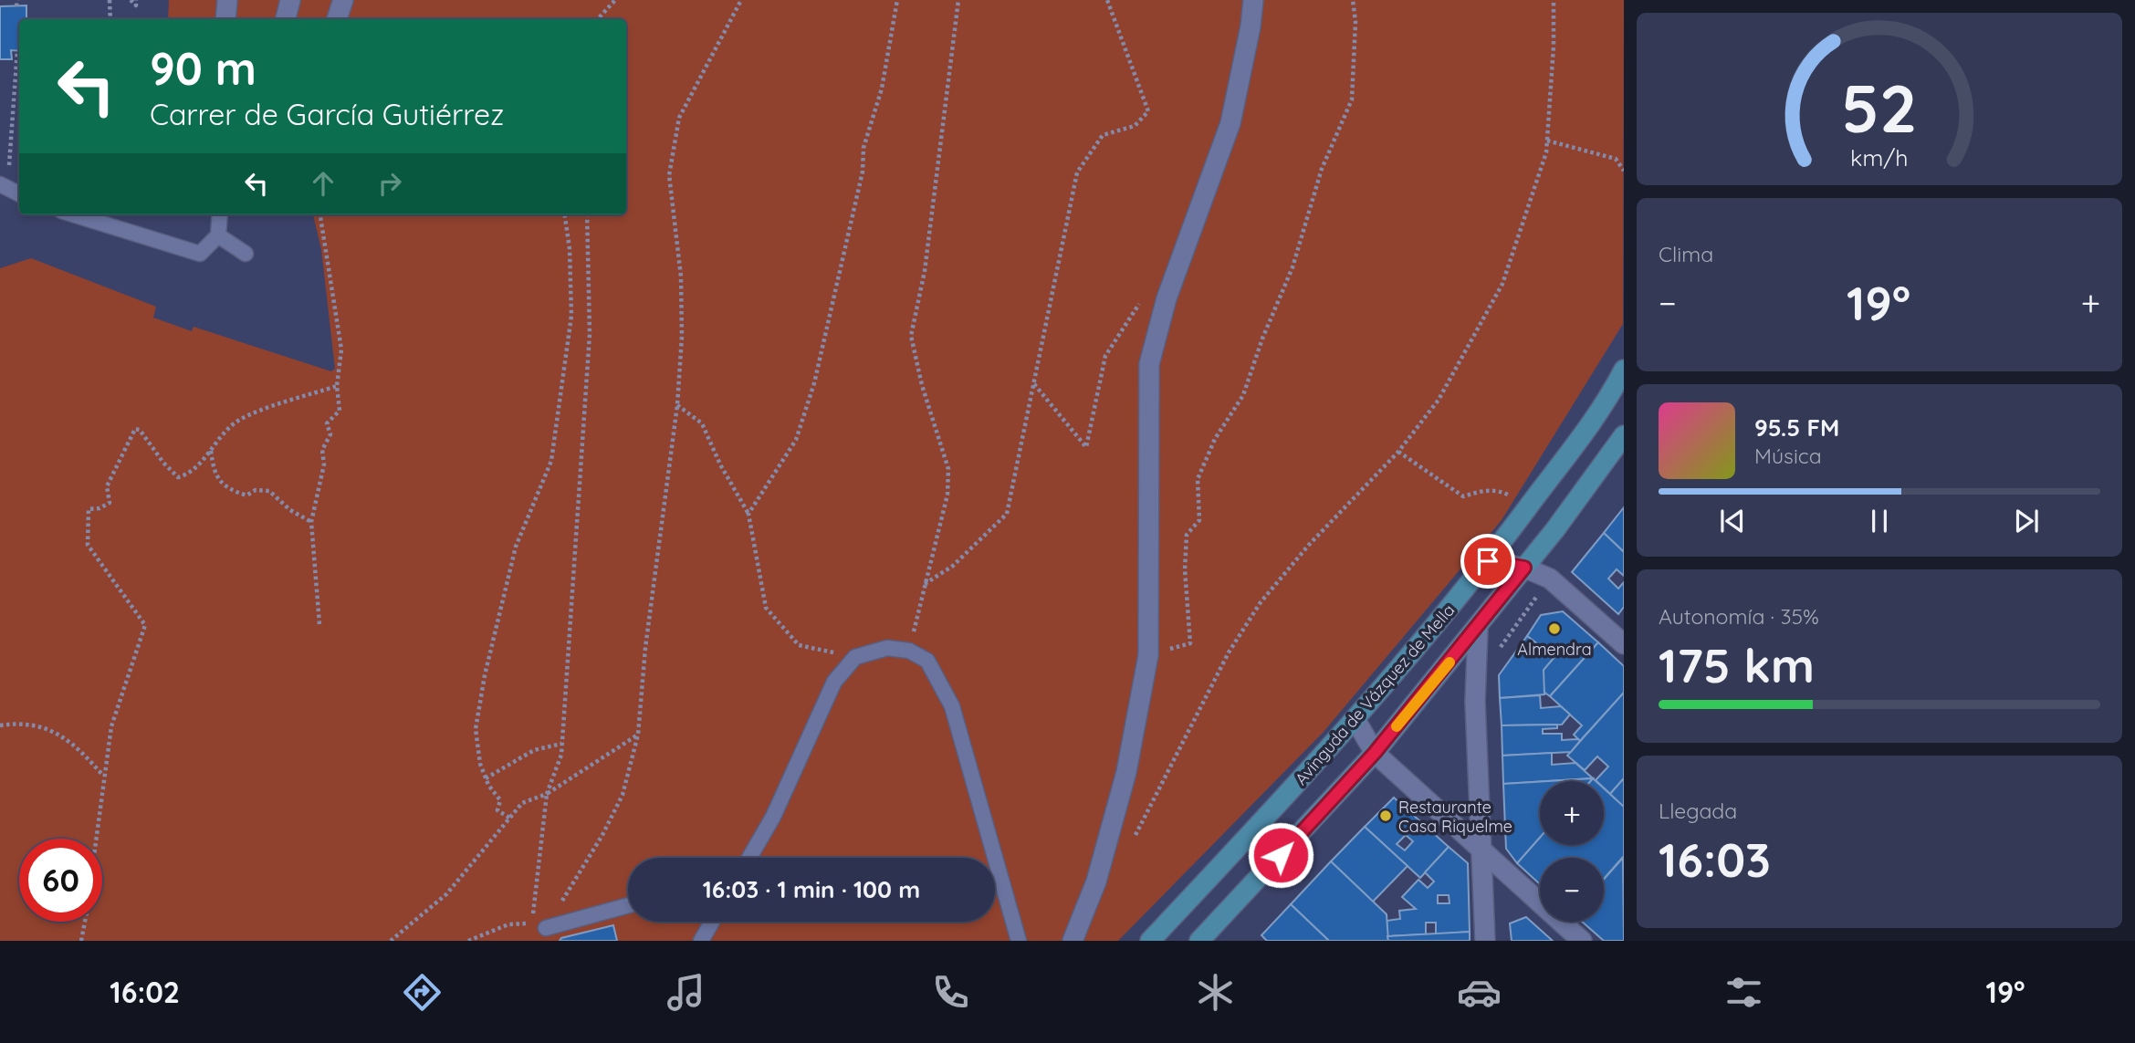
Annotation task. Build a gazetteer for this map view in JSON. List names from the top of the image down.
{
  "streets": {
    "main road": ["Avinguda de Vázquez de Mella"]
  },
  "places": ["Almendra", "Restaurante Casa Riquelme"],
  "page": {
    "turn": ["90 m", "Carrer de García Gutiérrez"],
    "tile": [
      "Clima",
      ["Autonomía · 35%", "175 km"],
      ["Llegada", "16:03"]
    ],
    "heat": ["−", "19°", "+"],
    "song": ["95.5 FM", "Música"],
    "map_buttons": ["+", "−"],
    "limit": "60",
    "trip": "16:03 · 1 min · 100 m",
    "tabs": ["16:02", "19°"],
    "gauge": ["52", "km/h"]
  }
}
